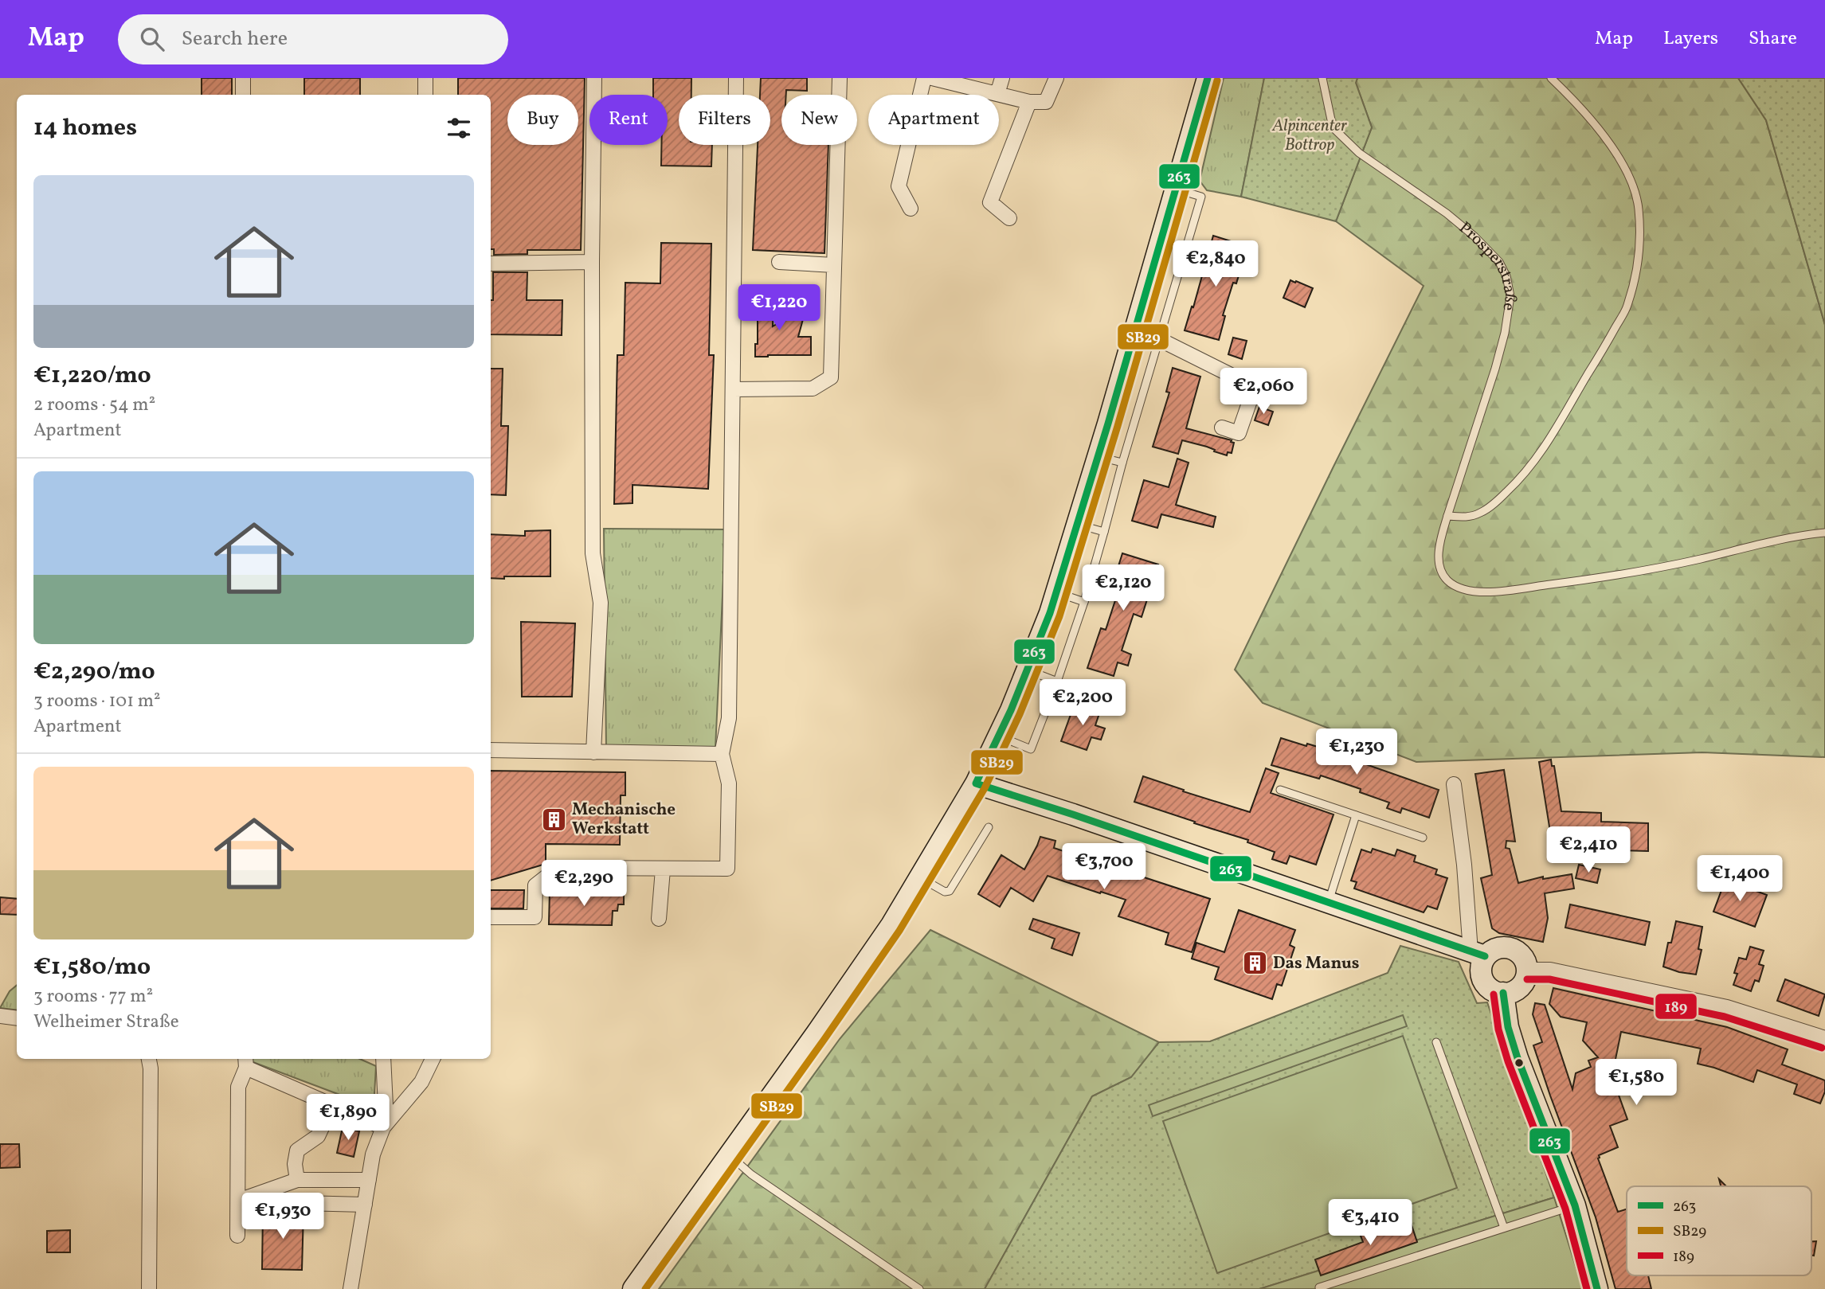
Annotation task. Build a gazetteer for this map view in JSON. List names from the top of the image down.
{
  "streets": {
    "lane": ["Prosperstraße"]
  },
  "parks": ["Alpincenter Bottrop"],
  "places": {
    "building": ["Mechanische Werkstatt", "Das Manus"]
  },
  "lines": ["transit line 263", "transit line SB29", "transit line 189"],
  "legend": ["263", "SB29", "189"],
  "page": {
    "header": "Map",
    "search": "Search here",
    "nav": ["Map", "Layers", "Share"],
    "chip": [
      "Buy",
      "Rent",
      "Filters",
      "New",
      "Apartment"
    ],
    "heading": "14 homes",
    "list": [
      {
        "name": "€1,220/mo",
        "note": "2 rooms · 54 m² · Apartment"
      },
      {
        "name": "€2,290/mo",
        "note": "3 rooms · 101 m² · Apartment"
      },
      {
        "name": "€1,580/mo",
        "note": "3 rooms · 77 m² · Welheimer Straße"
      }
    ],
    "price": [
      "€2,840",
      "€1,220",
      "€2,060",
      "€2,120",
      "€2,200",
      "€1,230",
      "€2,410",
      "€3,700",
      "€1,400",
      "€2,290",
      "€1,580",
      "€1,890",
      "€1,930",
      "€3,410"
    ]
  }
}
